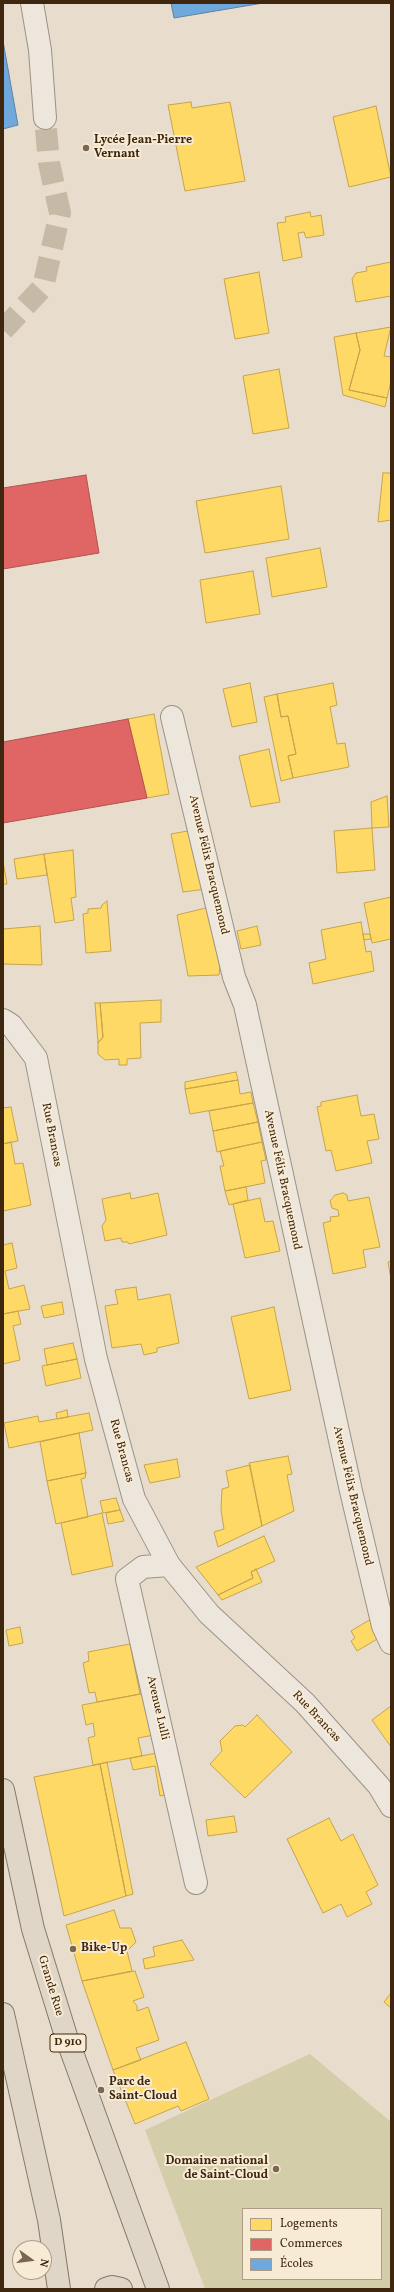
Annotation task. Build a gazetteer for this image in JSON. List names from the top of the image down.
{
  "streets": {
    "main road": ["Grande Rue", "D 910"],
    "street": ["Avenue Félix Bracquemond", "Rue Brancas", "Avenue Lulli"]
  },
  "crossings": [
    ["Rue Brancas", "Avenue Lulli"]
  ],
  "places": [
    "Lycée Jean-Pierre Vernant",
    "Bike-Up",
    "Parc de Saint-Cloud",
    "Domaine national de Saint-Cloud"
  ],
  "legend": ["Logements", "Commerces", "Écoles"],
  "north": "right"
}
